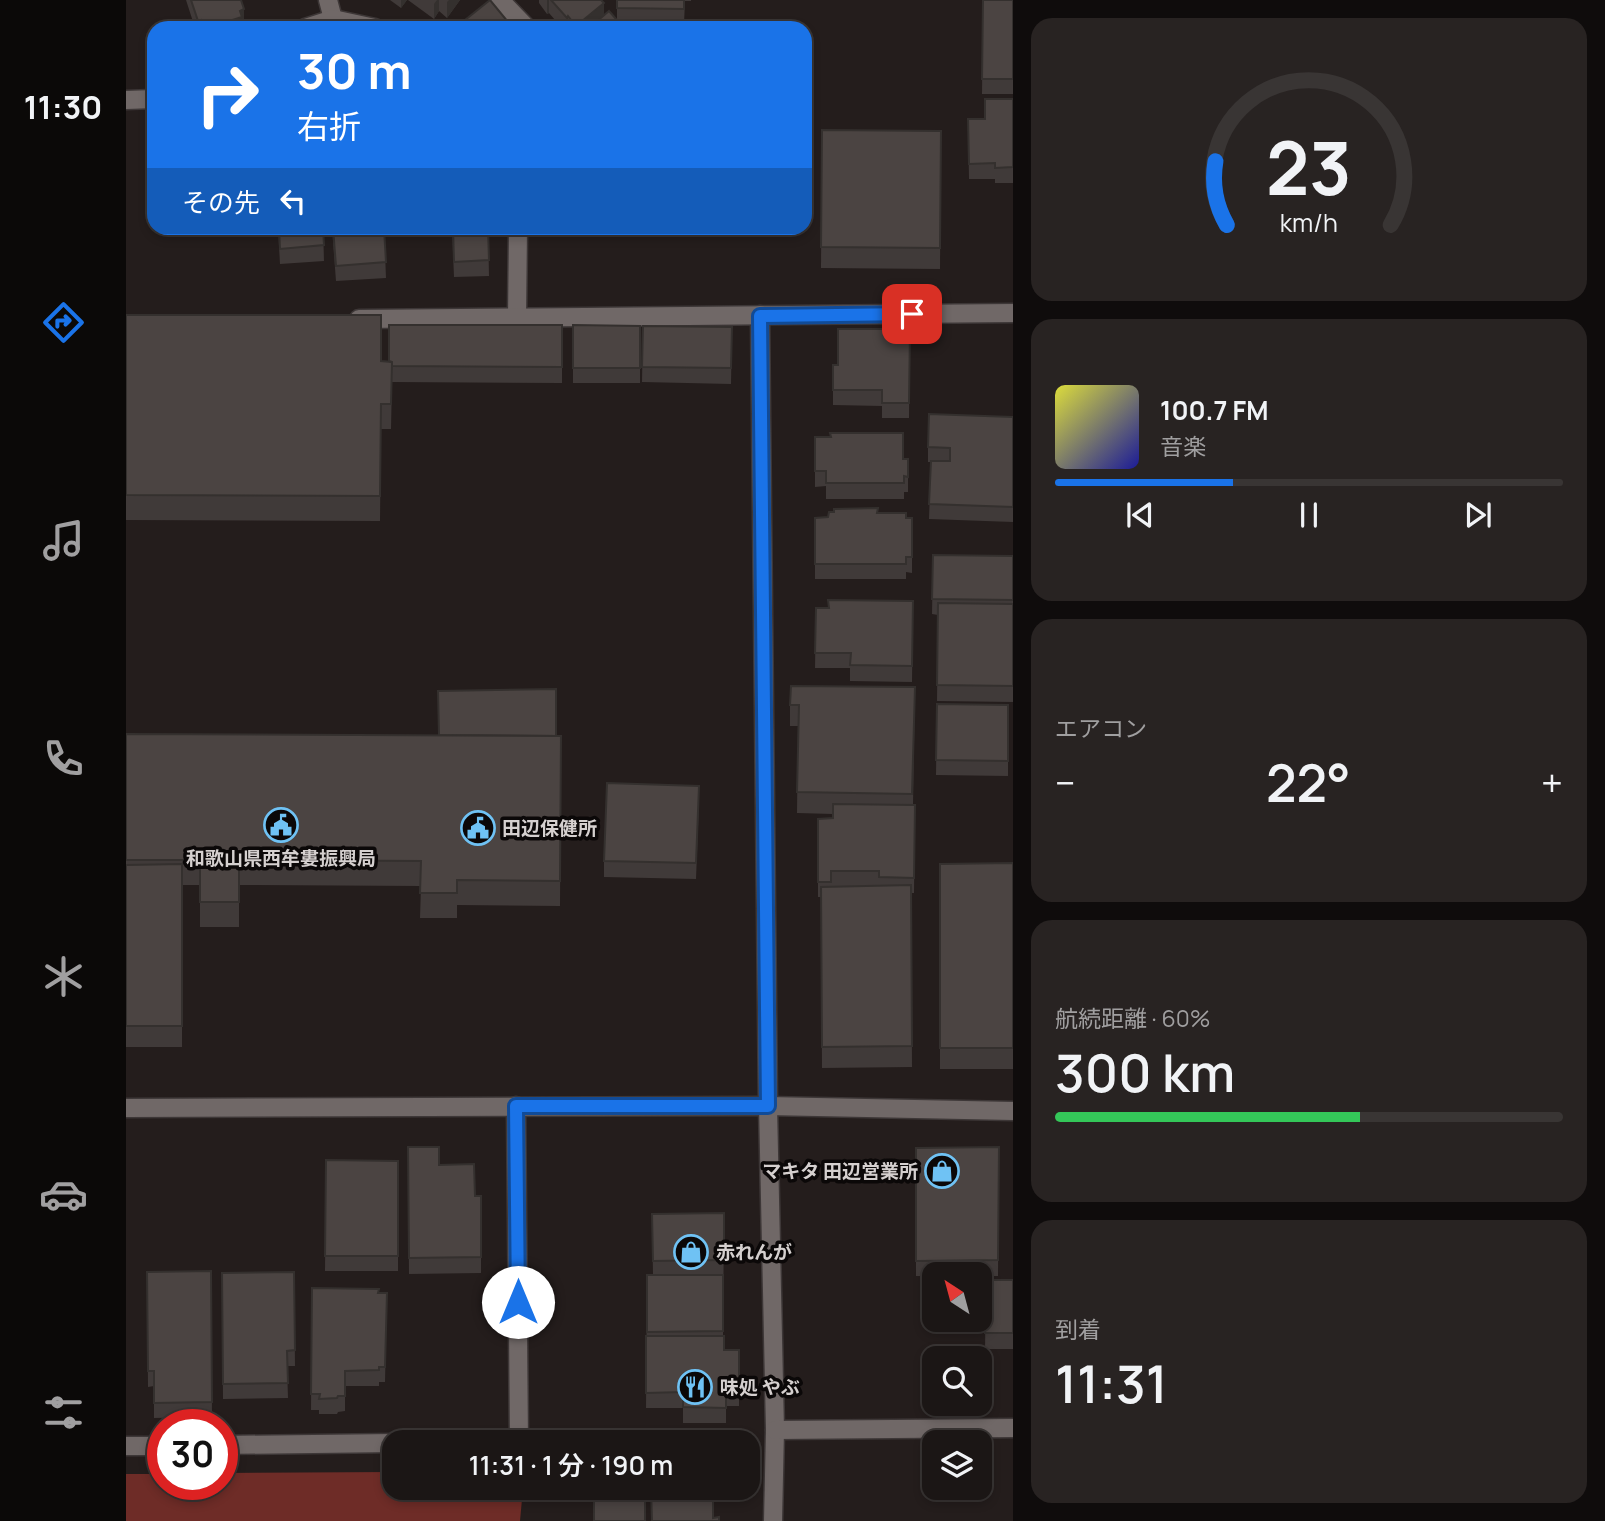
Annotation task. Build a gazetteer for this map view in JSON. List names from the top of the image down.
{
  "places": {
    "public building": ["和歌山県西牟婁振興局", "田辺保健所"],
    "shop": ["マキタ 田辺営業所", "赤れんが"],
    "restaurant": ["味処 やぶ"]
  },
  "north": "top left",
  "page": {
    "tabs": "11:30",
    "turn": ["30 m", "右折"],
    "then": "その先",
    "song": ["100.7 FM", "音楽"],
    "tile": [
      "エアコン",
      ["航続距離 · 60%", "300 km"],
      ["到着", "11:31"]
    ],
    "heat": ["−", "22°", "+"],
    "limit": "30",
    "trip": "11:31 · 1 分 · 190 m",
    "gauge": ["23", "km/h"]
  }
}
